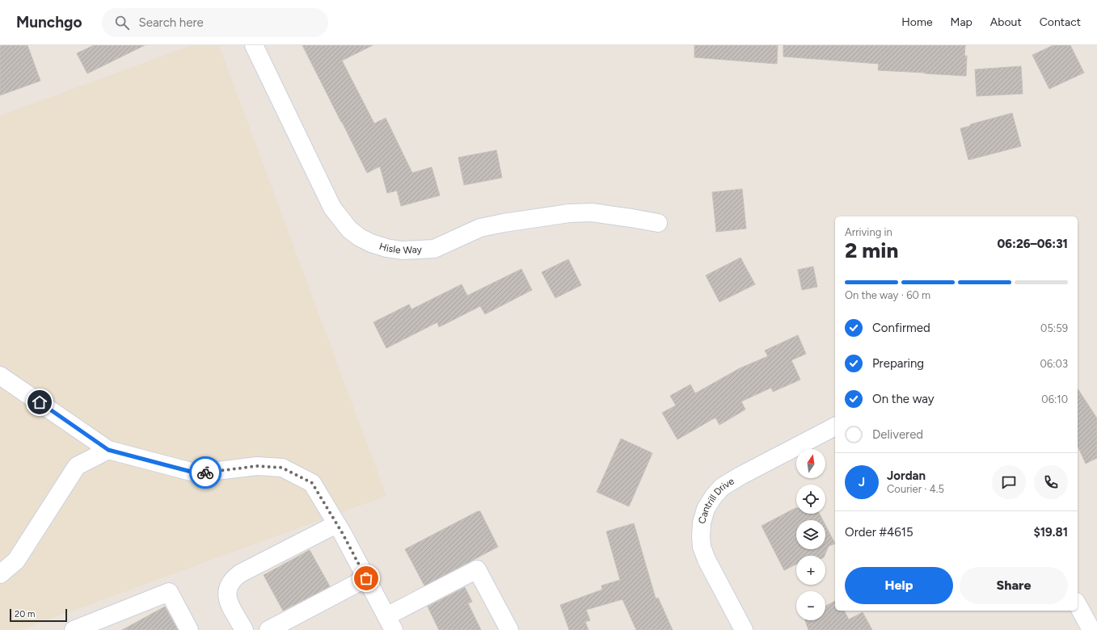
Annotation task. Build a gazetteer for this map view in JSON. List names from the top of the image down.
{
  "streets": {
    "street": ["Hisle Way", "Cantrill Drive"]
  },
  "scale_bar": "20 m",
  "north": "top",
  "page": {
    "header": "Munchgo",
    "search": "Search here",
    "nav": [
      "Home",
      "Map",
      "About",
      "Contact"
    ],
    "heading": ["2 min", "Arriving in", "06:26–06:31"],
    "panel": [
      "Jordan",
      "Courier · 4.5",
      "Order #4615",
      "$19.81"
    ],
    "bar": "On the way · 60 m",
    "list": [
      ["Confirmed", "05:59"],
      ["Preparing", "06:03"],
      ["On the way", "06:10"],
      "Delivered"
    ],
    "map_buttons": ["+", "−"],
    "round": "J",
    "buttons": ["Help", "Share"],
    "scale": "20 m"
  }
}
